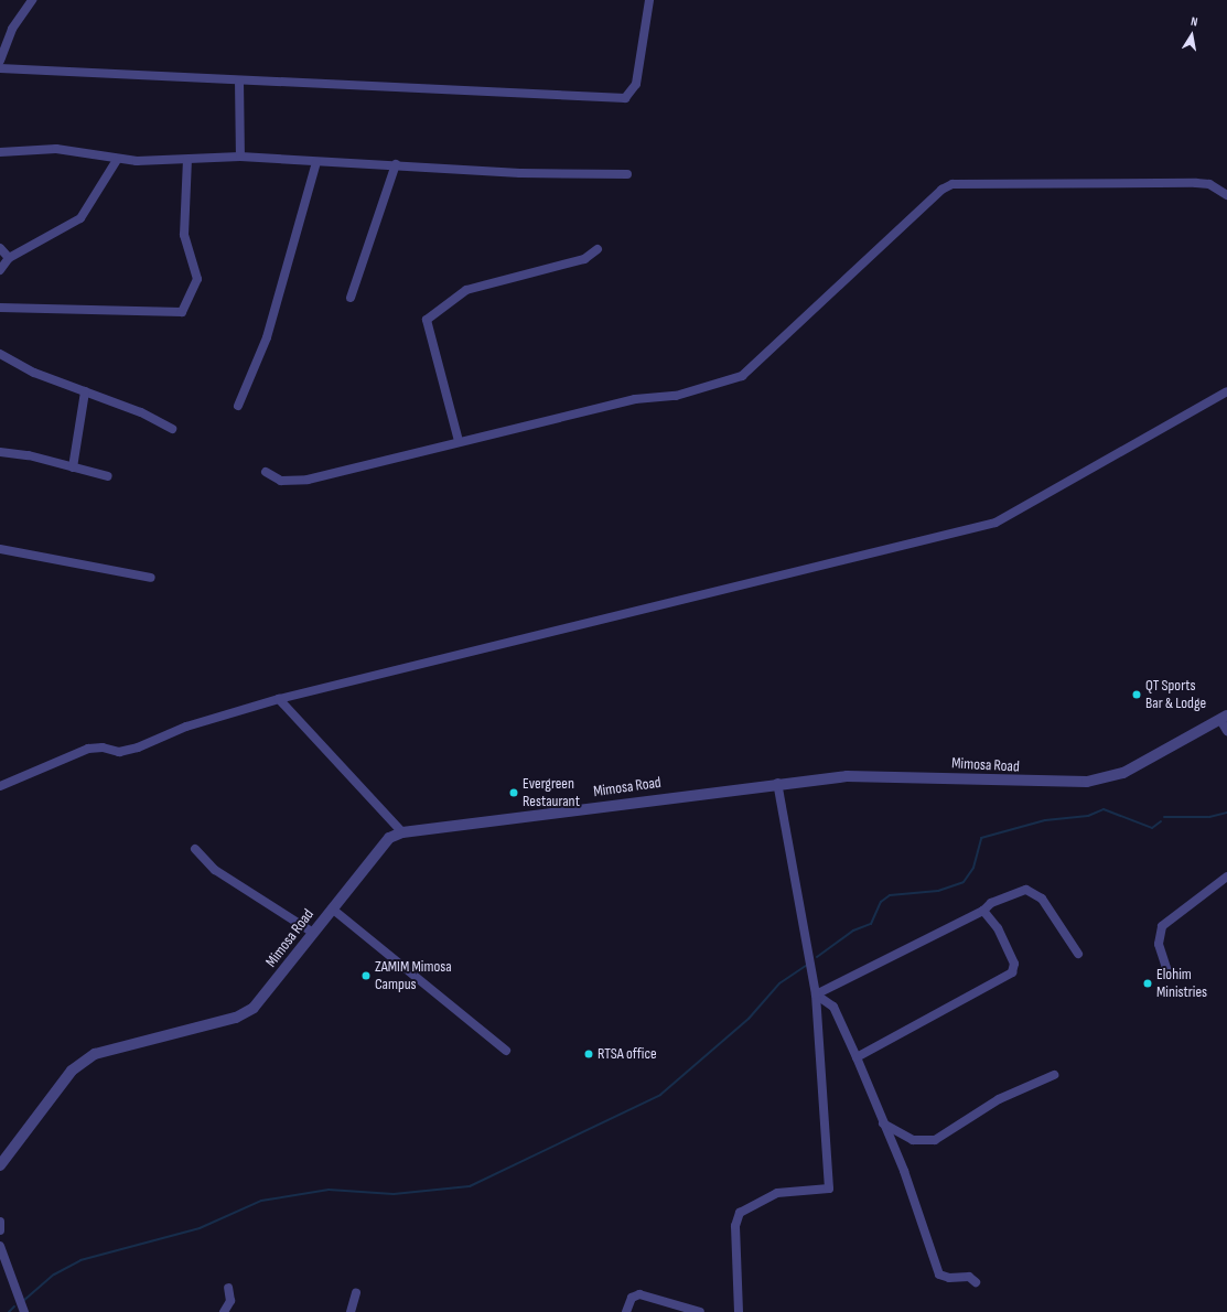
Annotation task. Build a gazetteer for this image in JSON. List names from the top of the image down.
{
  "streets": {
    "street": ["Mimosa Road"]
  },
  "places": [
    "QT Sports Bar & Lodge",
    "Evergreen Restaurant",
    "ZAMIM Mimosa Campus",
    "Elohim Ministries",
    "RTSA office"
  ],
  "north": "top"
}
